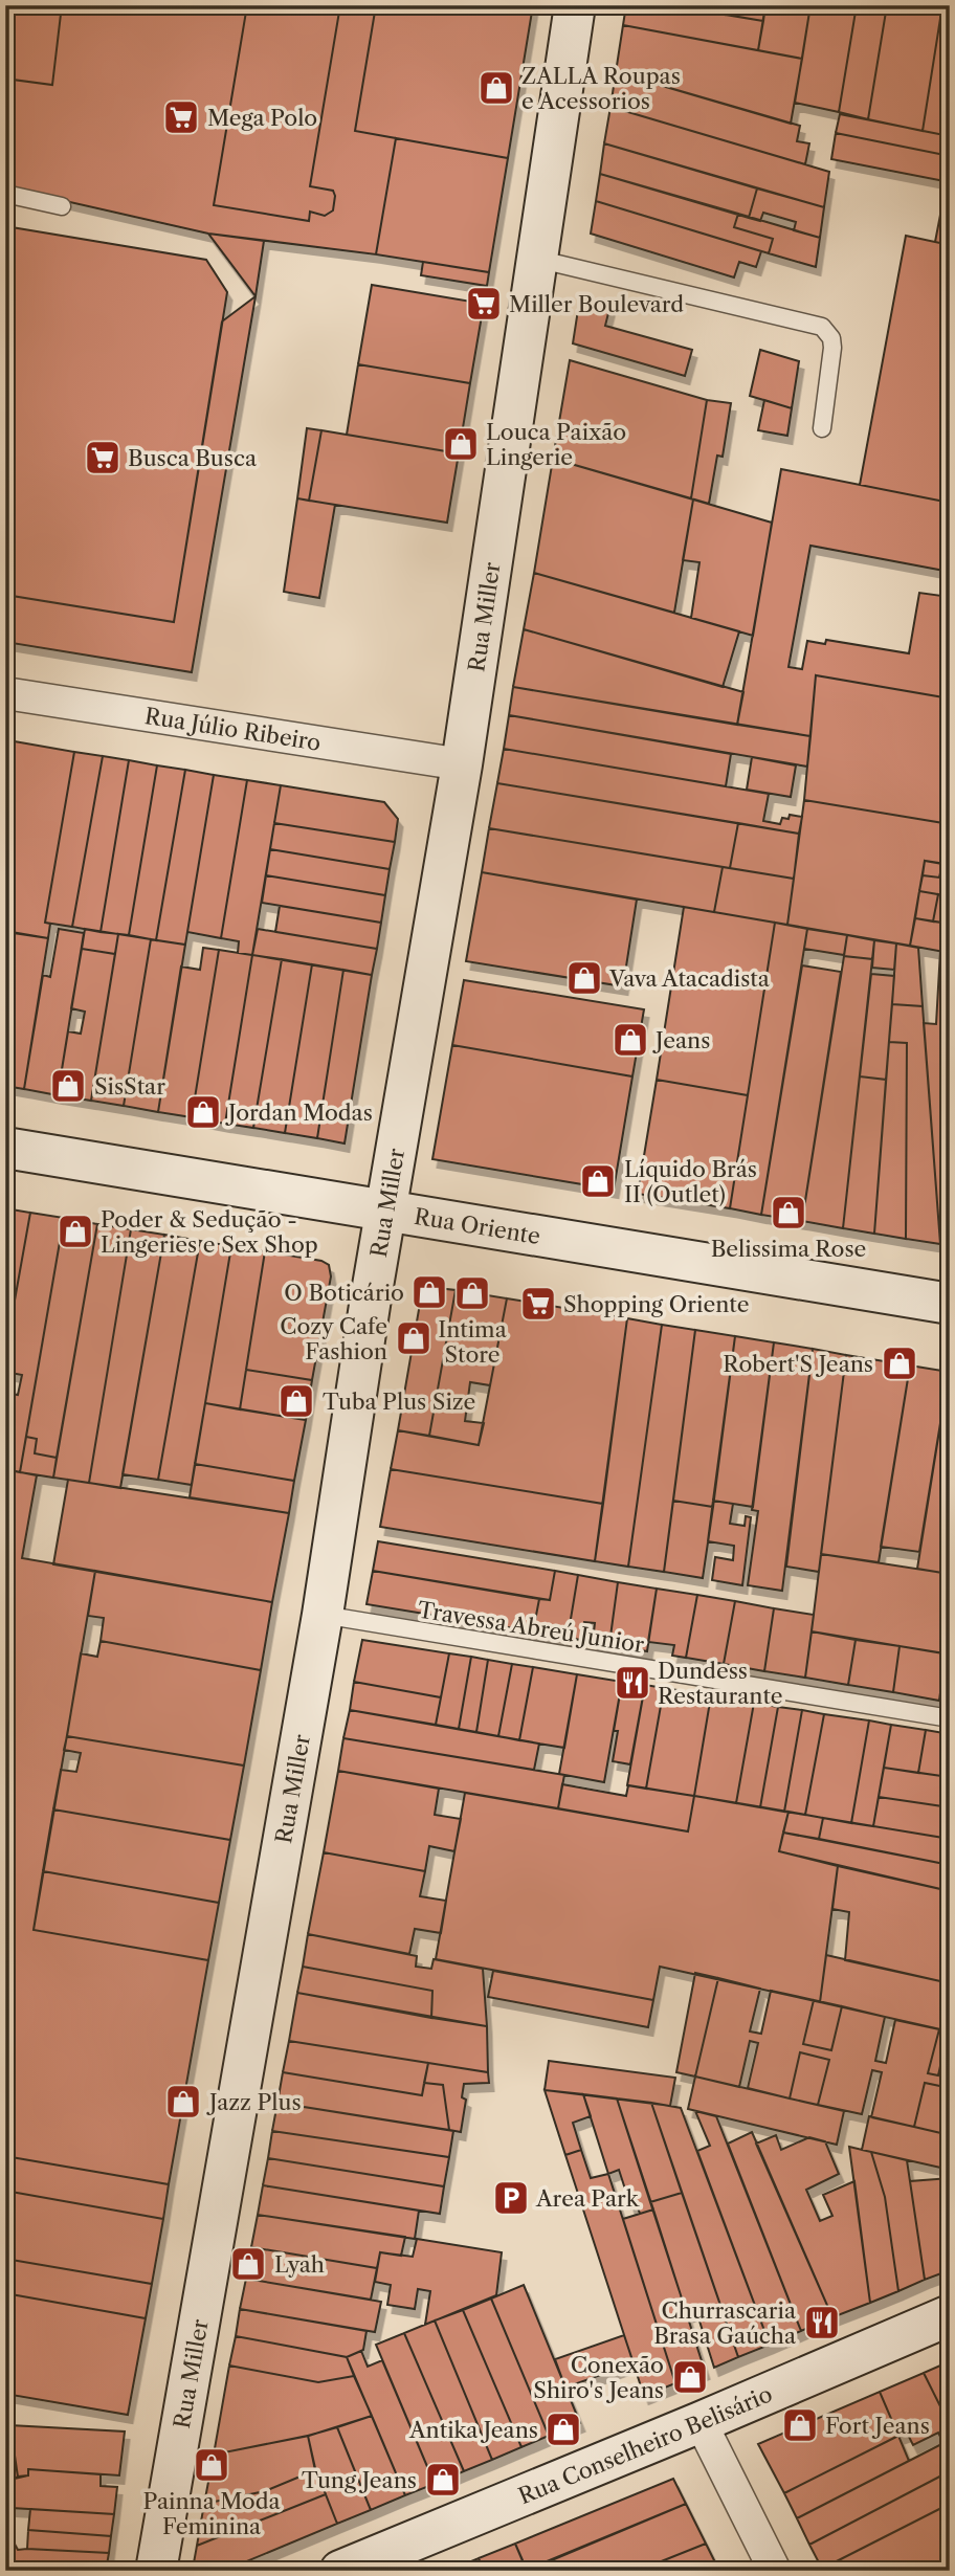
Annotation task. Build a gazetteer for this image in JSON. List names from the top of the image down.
{
  "streets": {
    "street": [
      "Rua Miller",
      "Rua Júlio Ribeiro",
      "Rua Oriente",
      "Rua Conselheiro Belisário"
    ],
    "lane": ["Travessa Abreú Junior"]
  },
  "crossings": [
    ["Rua Miller", "Rua Júlio Ribeiro"],
    ["Rua Miller", "Rua Oriente"],
    ["Rua Miller", "Travessa Abreú Junior"]
  ],
  "places": {
    "shop": [
      "ZALLA Roupas e Acessorios",
      "Louca Paixão Lingerie",
      "Vava Atacadista",
      "Jeans",
      "SisStar",
      "Jordan Modas",
      "Líquido Brás II (Outlet)",
      "Belissima Rose",
      "Poder & Sedução - Lingeries e Sex Shop",
      "O Boticário",
      "Intima Store",
      "Cozy Cafe Fashion",
      "Robert'S Jeans",
      "Tuba Plus Size",
      "Jazz Plus",
      "Lyah",
      "Conexão Shiro's Jeans",
      "Fort Jeans",
      "Antika Jeans",
      "Painna Moda Feminina",
      "Tung Jeans"
    ],
    "supermarket": [
      "Mega Polo",
      "Miller Boulevard",
      "Busca Busca",
      "Shopping Oriente"
    ],
    "restaurant": ["Dundess Restaurante", "Churrascaria Brasa Gaúcha"],
    "parking": ["Area Park"]
  }
}
